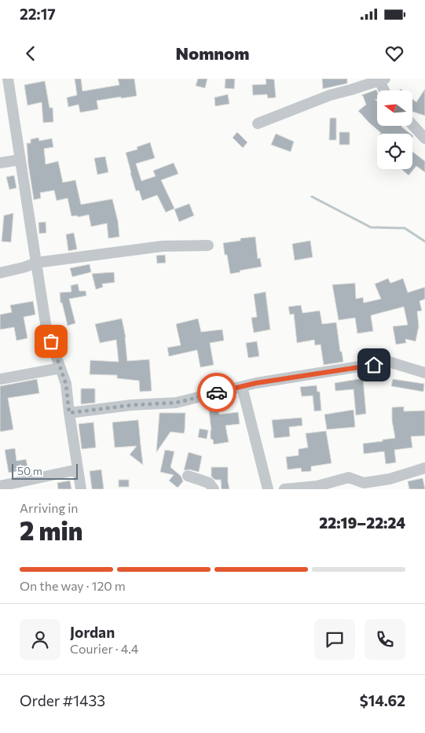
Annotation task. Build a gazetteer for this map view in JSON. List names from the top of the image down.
{
  "scale_bar": "50 m",
  "north": "left",
  "page": {
    "status": "22:17",
    "header": "Nomnom",
    "scale": "50 m",
    "heading": ["2 min", "Arriving in", "22:19–22:24"],
    "panel": [
      "Jordan",
      "Courier · 4.4",
      "Order #1433",
      "$14.62"
    ],
    "bar": "On the way · 120 m"
  }
}
